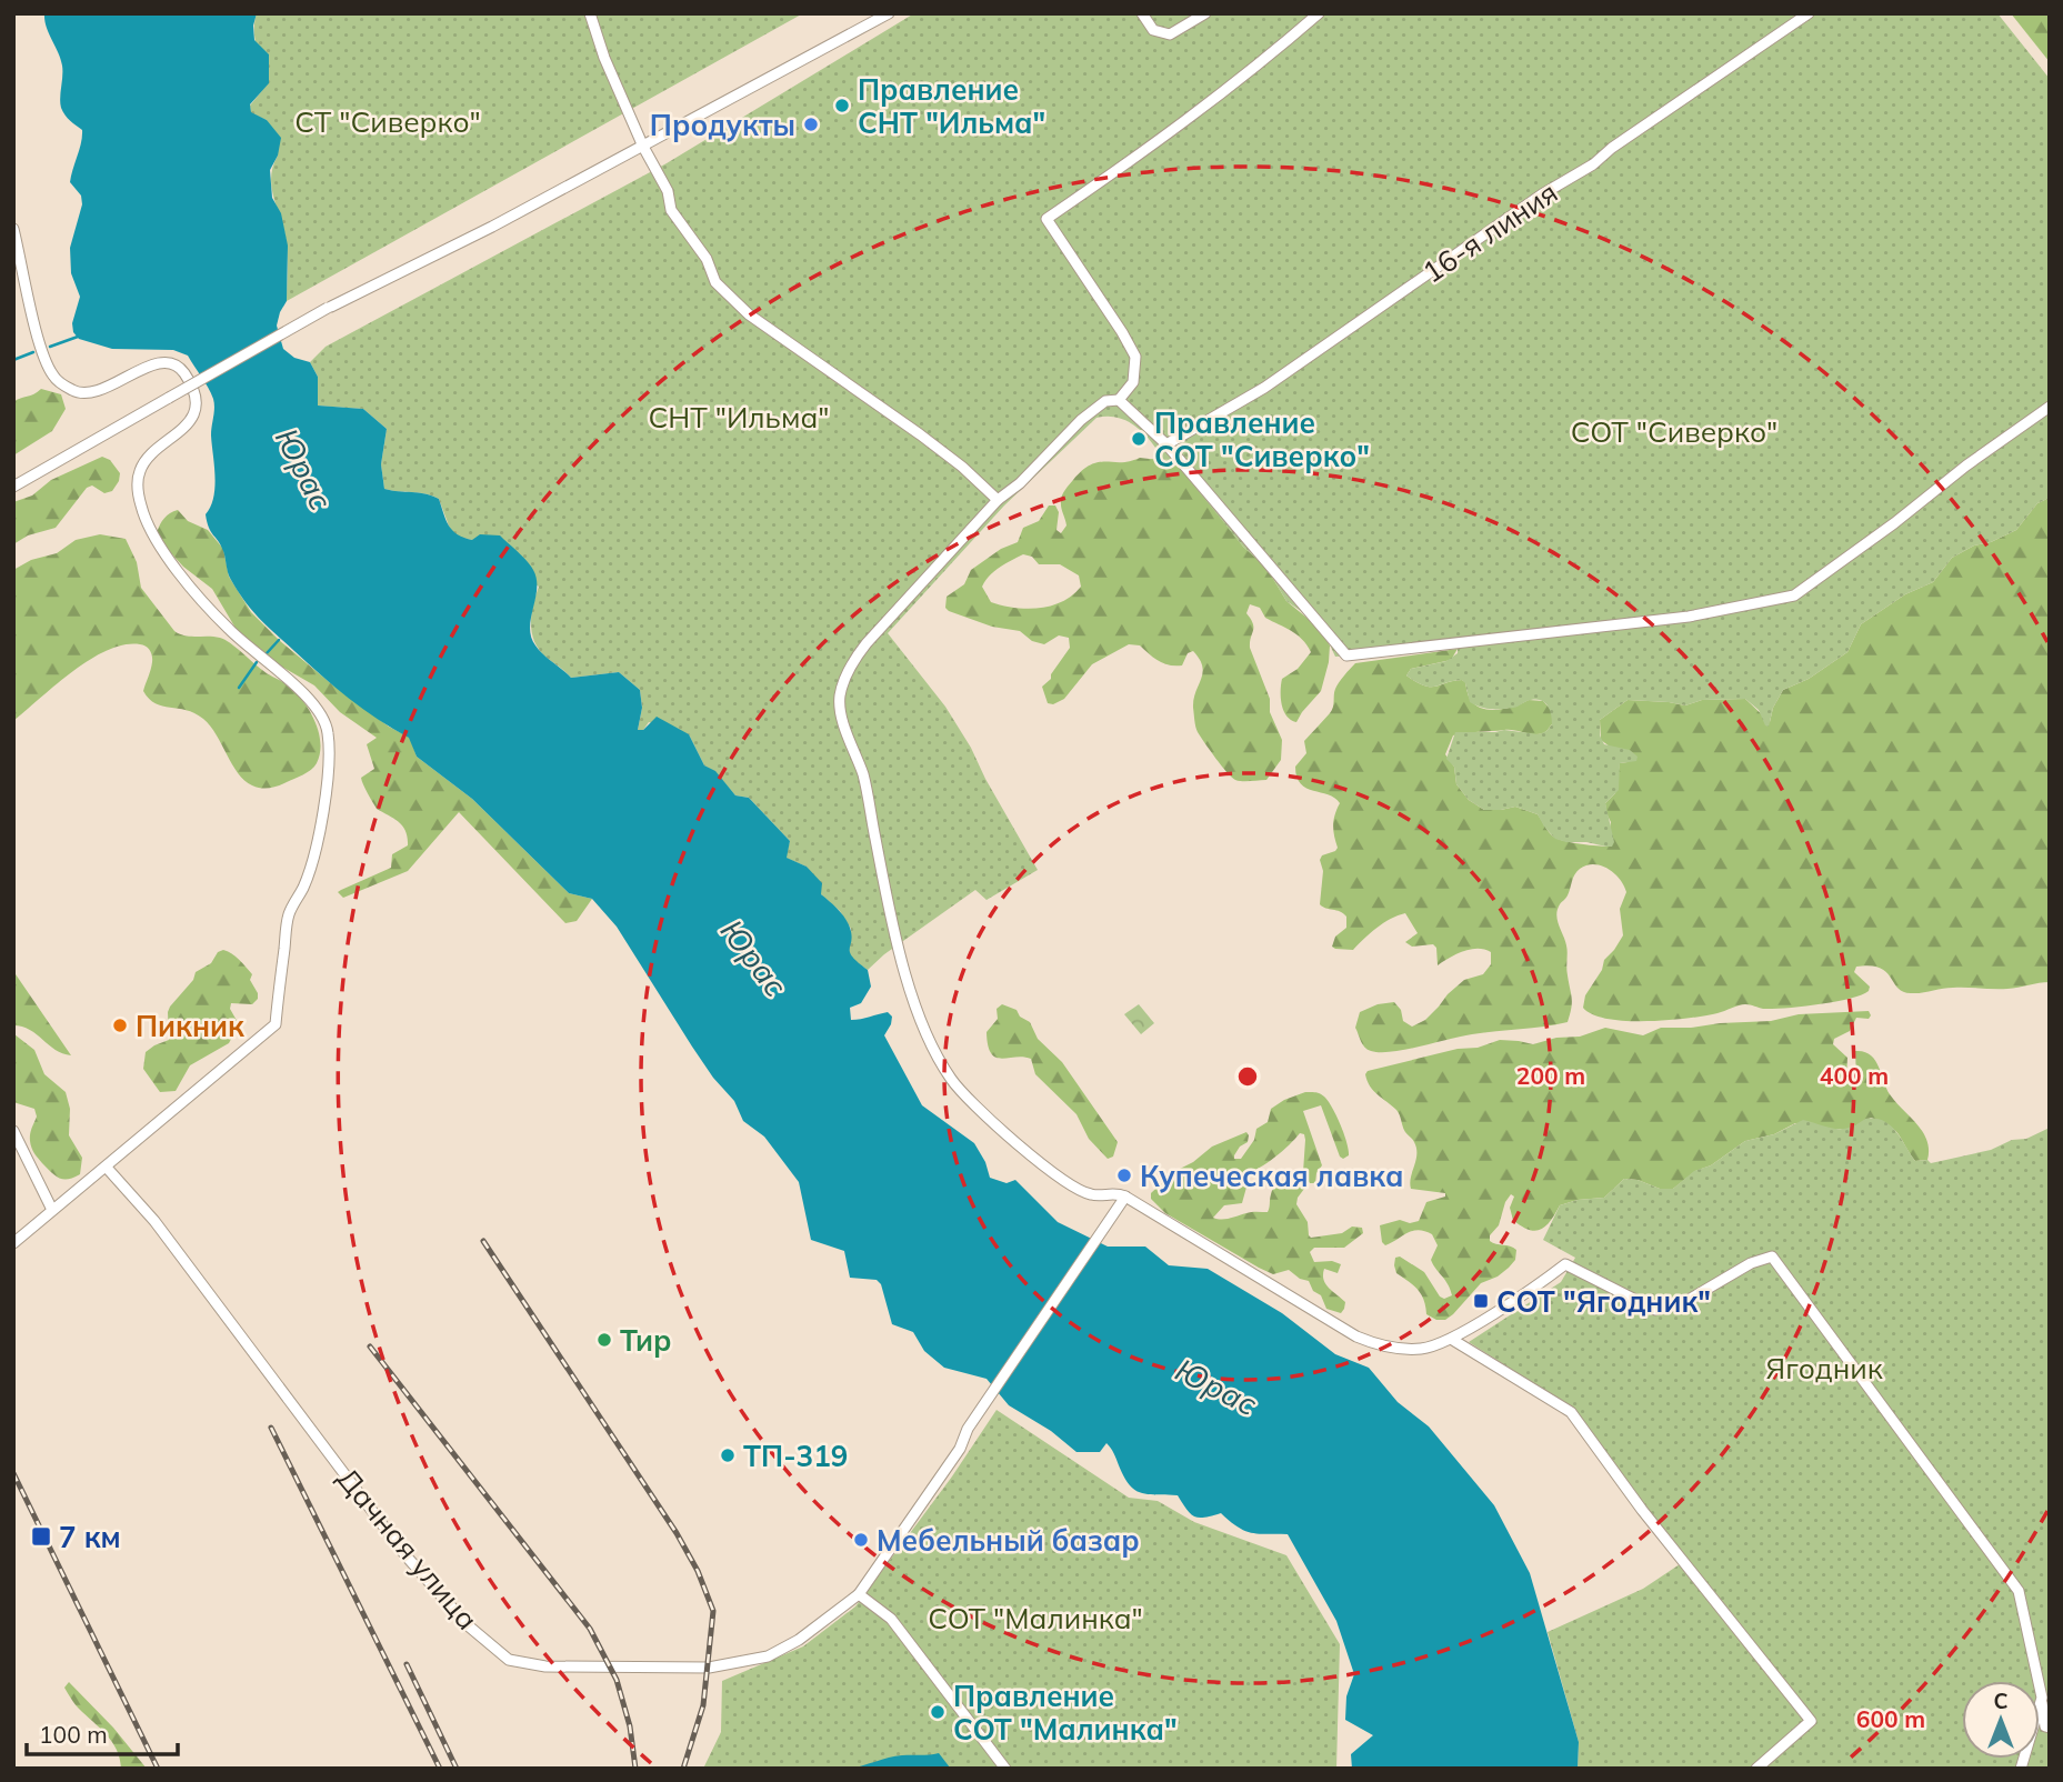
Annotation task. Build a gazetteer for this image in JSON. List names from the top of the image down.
{
  "streets": {
    "street": ["16-я линия", "Дачная улица"]
  },
  "water": ["Юрас"],
  "parks": [
    "СТ \"Сиверко\"",
    "СНТ \"Ильма\"",
    "СОТ \"Сиверко\"",
    "Ягодник",
    "СОТ \"Малинка\""
  ],
  "places": {
    "other": [
      "Правление СНТ \"Ильма\"",
      "Продукты",
      "Правление СОТ \"Сиверко\"",
      "Пикник",
      "Купеческая лавка",
      "Тир",
      "ТП-319",
      "Мебельный базар",
      "Правление СОТ \"Малинка\""
    ],
    "transit": ["СОТ \"Ягодник\"", "7 км"]
  },
  "scale_bar": "100 m",
  "north": "top",
  "rings": ["200 m", "400 m", "600 m"]
}
